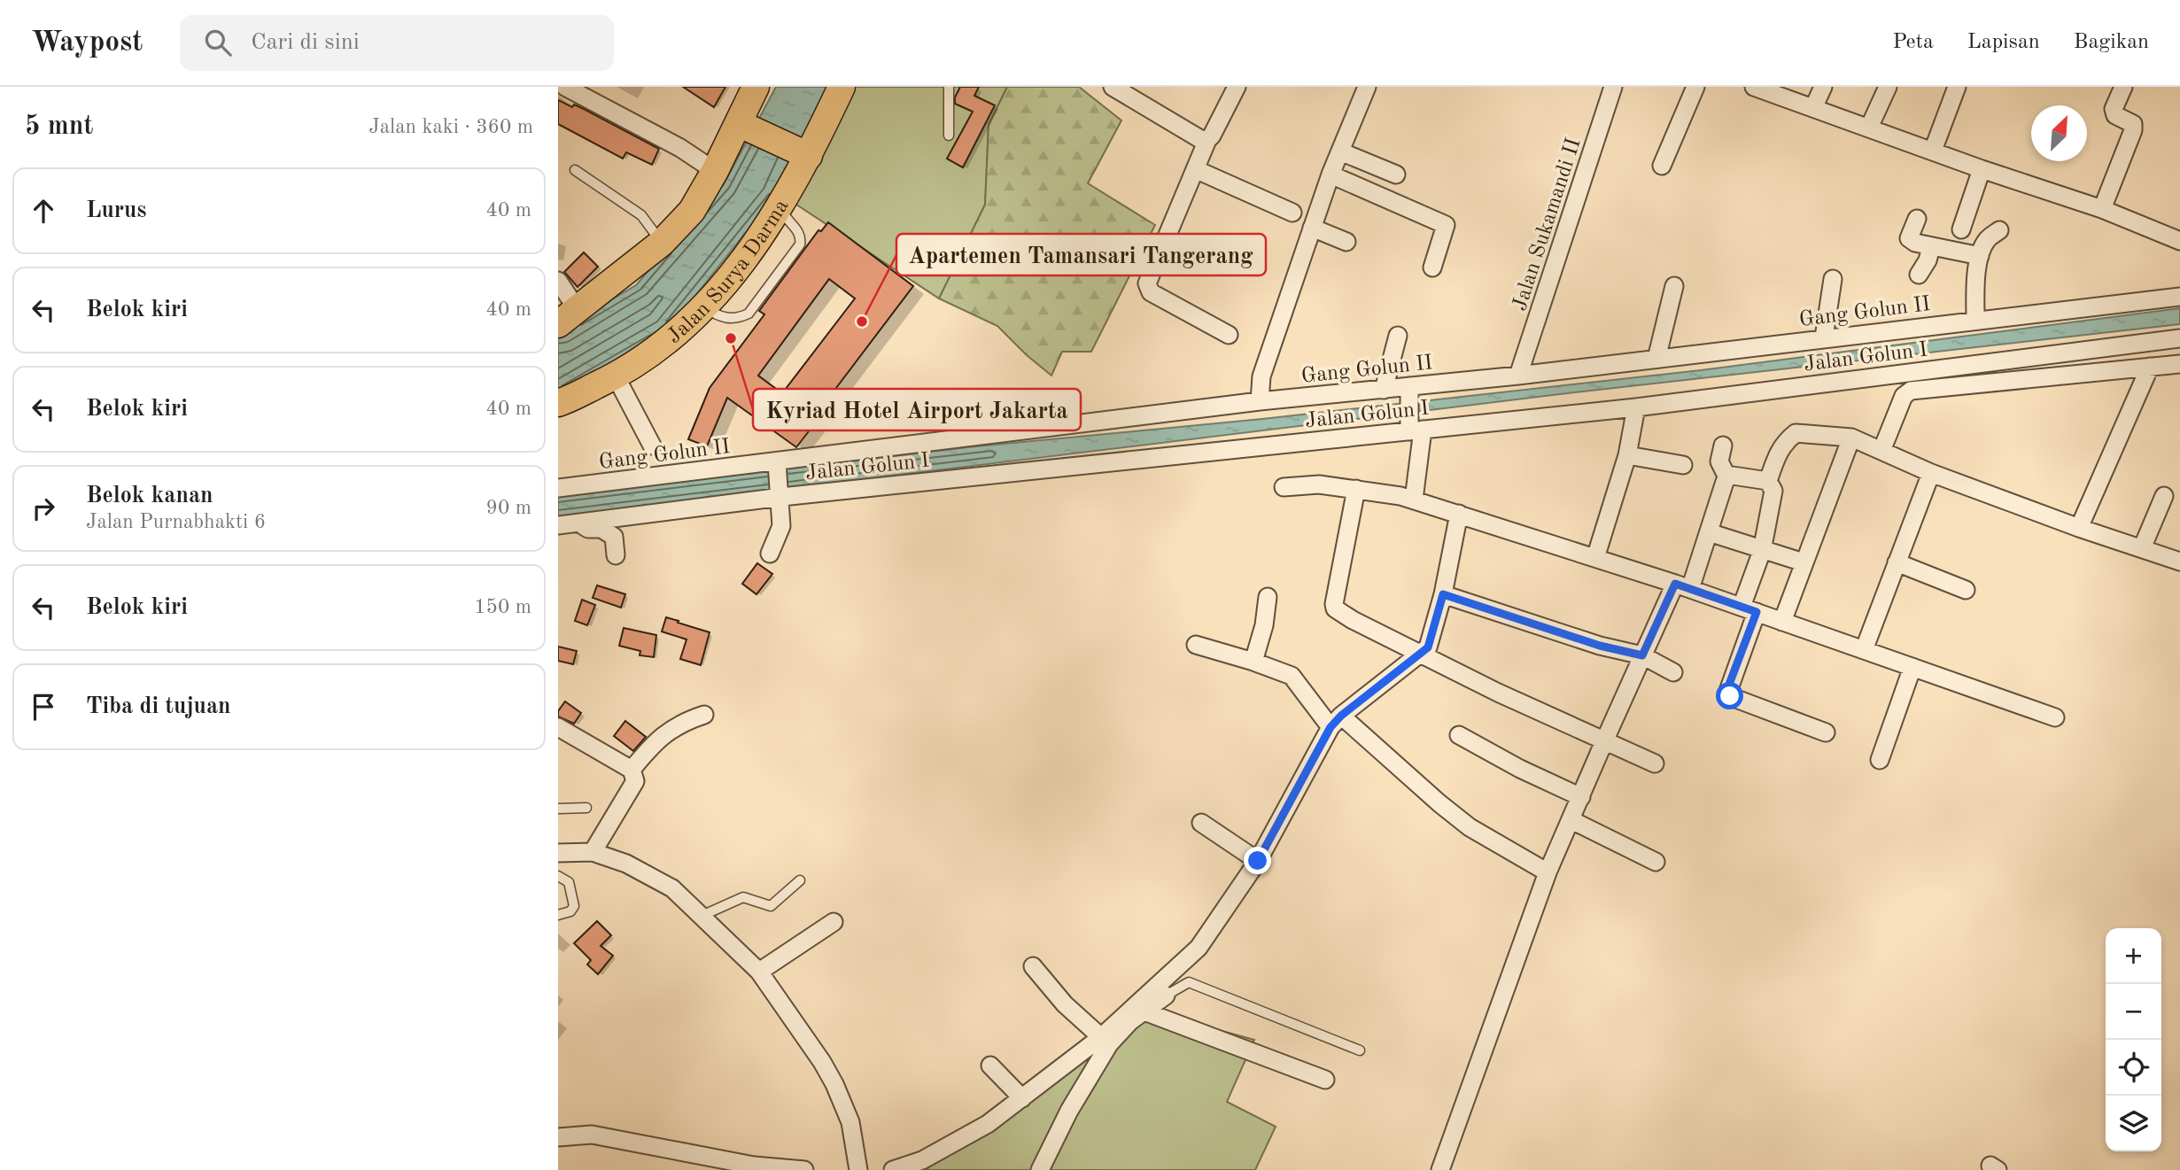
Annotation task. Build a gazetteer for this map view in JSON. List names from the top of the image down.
{
  "streets": {
    "main road": ["Jalan Surya Darma"],
    "street": ["Jalan Sukamandi II", "Gang Golun II", "Jalan Golun I"]
  },
  "crossings": [
    ["Jalan Sukamandi II", "Gang Golun II"]
  ],
  "places": ["Apartemen Tamansari Tangerang", "Kyriad Hotel Airport Jakarta"],
  "north": "top right",
  "page": {
    "header": "Waypost",
    "search": "Cari di sini",
    "nav": ["Peta", "Lapisan", "Bagikan"],
    "heading": ["5 mnt", "Jalan kaki · 360 m"],
    "list": [
      ["Lurus", "40 m"],
      ["Belok kiri", "40 m"],
      ["Belok kiri", "40 m"],
      ["Belok kanan", "Jalan Purnabhakti 6", "90 m"],
      ["Belok kiri", "150 m"],
      "Tiba di tujuan"
    ],
    "map_buttons": ["+", "−"]
  }
}
